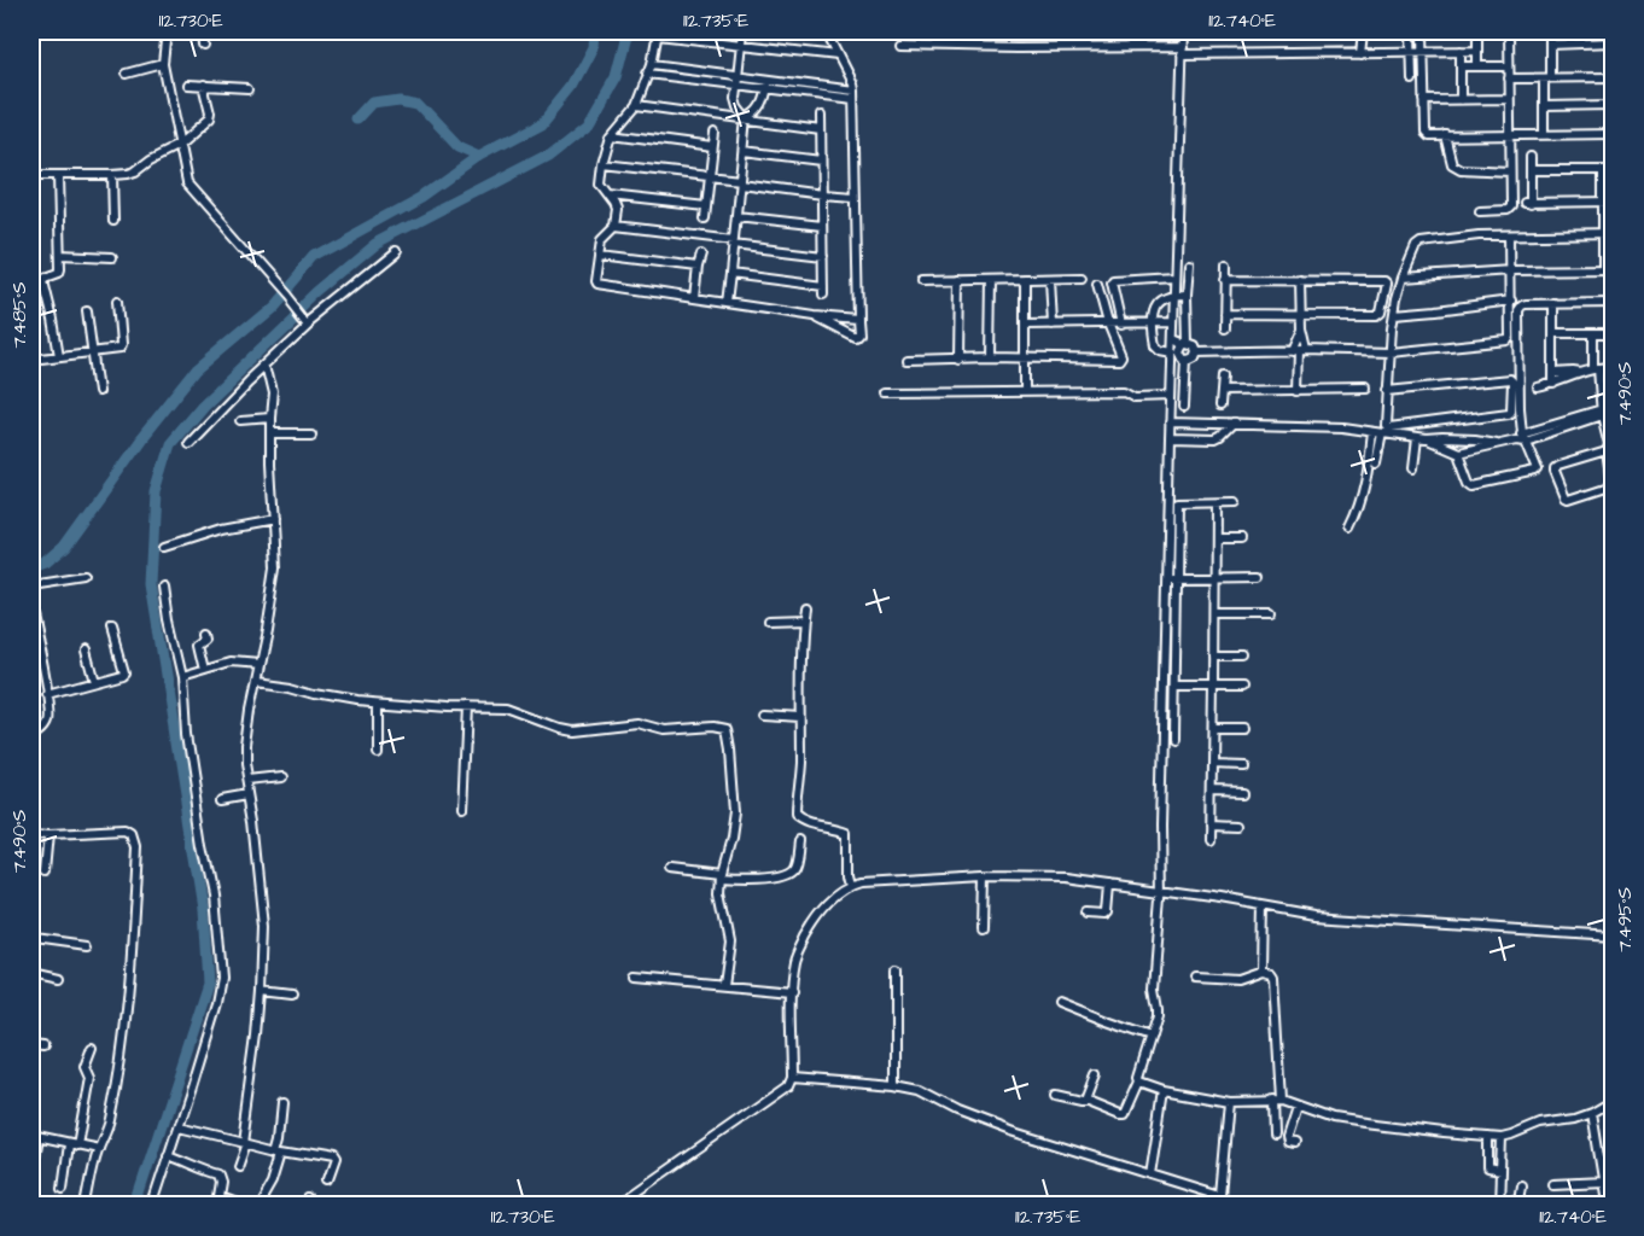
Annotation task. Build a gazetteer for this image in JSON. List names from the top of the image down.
{
  "coordinates": [
    "112.730°E",
    "112.735°E",
    "112.740°E",
    "7.485°S",
    "7.490°S",
    "7.495°S"
  ]
}
